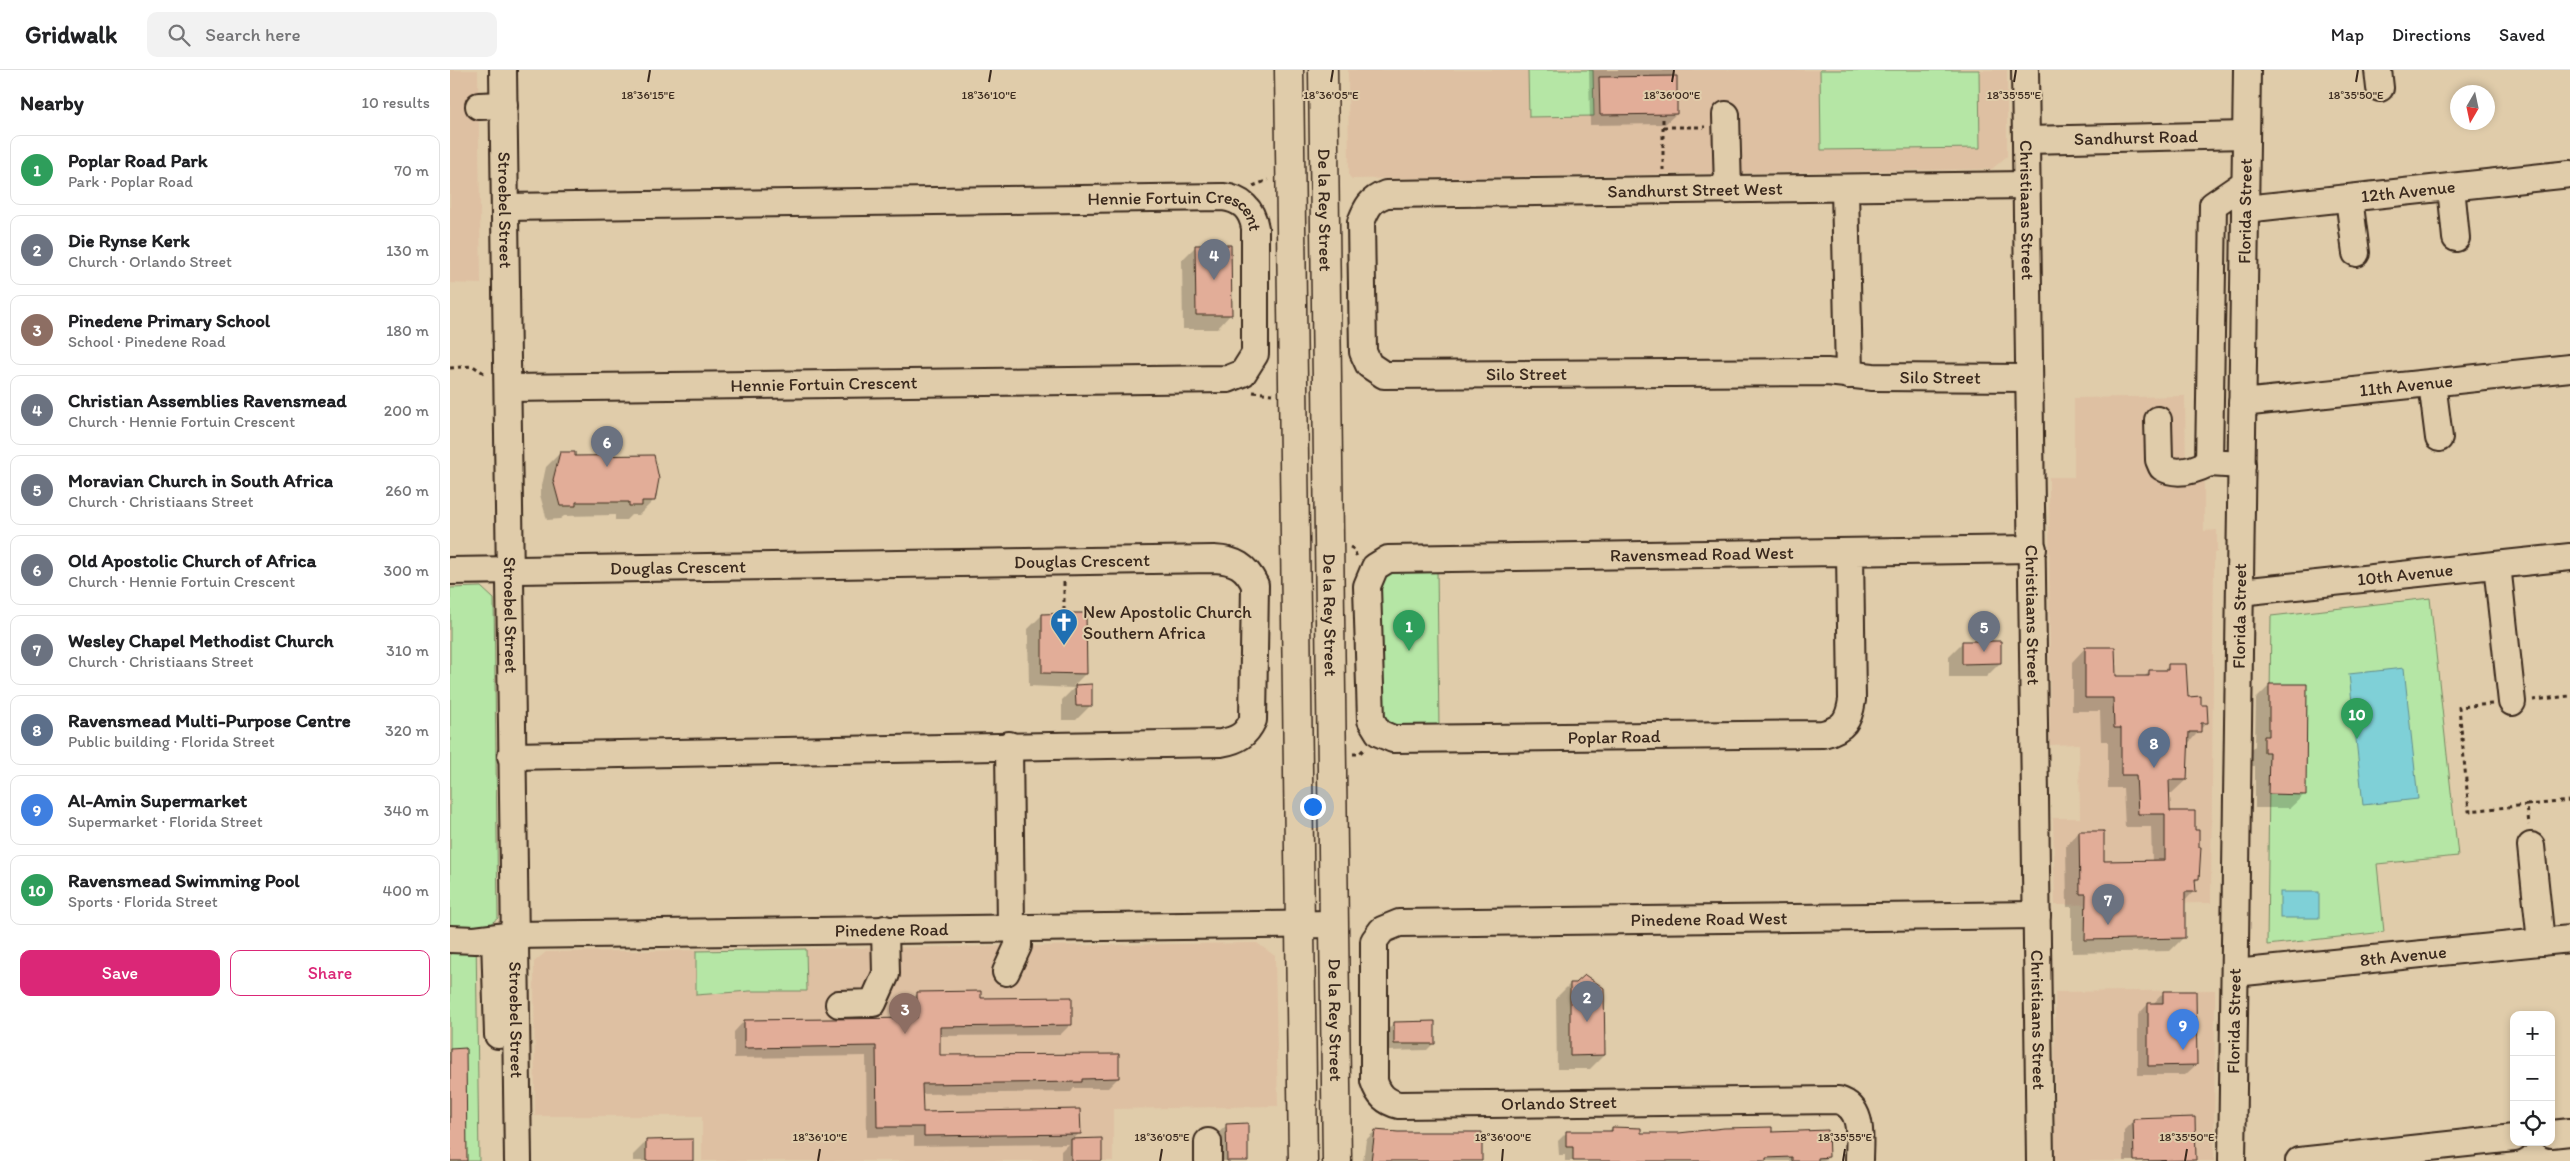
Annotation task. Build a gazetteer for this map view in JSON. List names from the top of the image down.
{
  "streets": {
    "main road": ["De la Rey Street"],
    "street": [
      "Sandhurst Road",
      "Sandhurst Street West",
      "12th Avenue",
      "Stroebel Street",
      "Christiaans Street",
      "Florida Street",
      "Hennie Fortuin Crescent",
      "Silo Street",
      "11th Avenue",
      "Ravensmead Road West",
      "Douglas Crescent",
      "10th Avenue",
      "Poplar Road",
      "Pinedene Road West",
      "Pinedene Road",
      "8th Avenue",
      "Orlando Street"
    ]
  },
  "crossings": [
    ["Sandhurst Road", "Christiaans Street"],
    ["Sandhurst Road", "Florida Street"],
    ["Sandhurst Street West", "Christiaans Street"],
    ["Sandhurst Street West", "Silo Street"],
    ["12th Avenue", "Florida Street"],
    ["Stroebel Street", "Hennie Fortuin Crescent"],
    ["Stroebel Street", "Douglas Crescent"],
    ["Stroebel Street", "Pinedene Road"],
    ["De la Rey Street", "Pinedene Road"],
    ["Christiaans Street", "Silo Street"],
    ["Christiaans Street", "Ravensmead Road West"],
    ["Christiaans Street", "Pinedene Road West"],
    ["Florida Street", "11th Avenue"],
    ["Florida Street", "10th Avenue"],
    ["Florida Street", "8th Avenue"],
    ["Ravensmead Road West", "Poplar Road"],
    ["Pinedene Road West", "Orlando Street"]
  ],
  "places": {
    "church": ["New Apostolic Church Southern Africa"]
  },
  "north": "bottom",
  "page": {
    "header": "Gridwalk",
    "search": "Search here",
    "nav": ["Map", "Directions", "Saved"],
    "heading": ["Nearby", "10 results"],
    "list": [
      {
        "mark": "1",
        "name": "Poplar Road Park",
        "note": "Park · Poplar Road",
        "value": "70 m"
      },
      {
        "mark": "2",
        "name": "Die Rynse Kerk",
        "note": "Church · Orlando Street",
        "value": "130 m"
      },
      {
        "mark": "3",
        "name": "Pinedene Primary School",
        "note": "School · Pinedene Road",
        "value": "180 m"
      },
      {
        "mark": "4",
        "name": "Christian Assemblies Ravensmead",
        "note": "Church · Hennie Fortuin Crescent",
        "value": "200 m"
      },
      {
        "mark": "5",
        "name": "Moravian Church in South Africa",
        "note": "Church · Christiaans Street",
        "value": "260 m"
      },
      {
        "mark": "6",
        "name": "Old Apostolic Church of Africa",
        "note": "Church · Hennie Fortuin Crescent",
        "value": "300 m"
      },
      {
        "mark": "7",
        "name": "Wesley Chapel Methodist Church",
        "note": "Church · Christiaans Street",
        "value": "310 m"
      },
      {
        "mark": "8",
        "name": "Ravensmead Multi-Purpose Centre",
        "note": "Public building · Florida Street",
        "value": "320 m"
      },
      {
        "mark": "9",
        "name": "Al-Amin Supermarket",
        "note": "Supermarket · Florida Street",
        "value": "340 m"
      },
      {
        "mark": "10",
        "name": "Ravensmead Swimming Pool",
        "note": "Sports · Florida Street",
        "value": "400 m"
      }
    ],
    "pins": [
      "4",
      "6",
      "1",
      "5",
      "10",
      "8",
      "7",
      "2",
      "3",
      "9"
    ],
    "buttons": ["Save", "Share"],
    "map_buttons": ["+", "−"]
  },
  "coordinates": [
    "18°36'15\"E",
    "18°36'10\"E",
    "18°36'05\"E",
    "18°36'00\"E",
    "18°35'55\"E",
    "18°35'50\"E"
  ]
}
